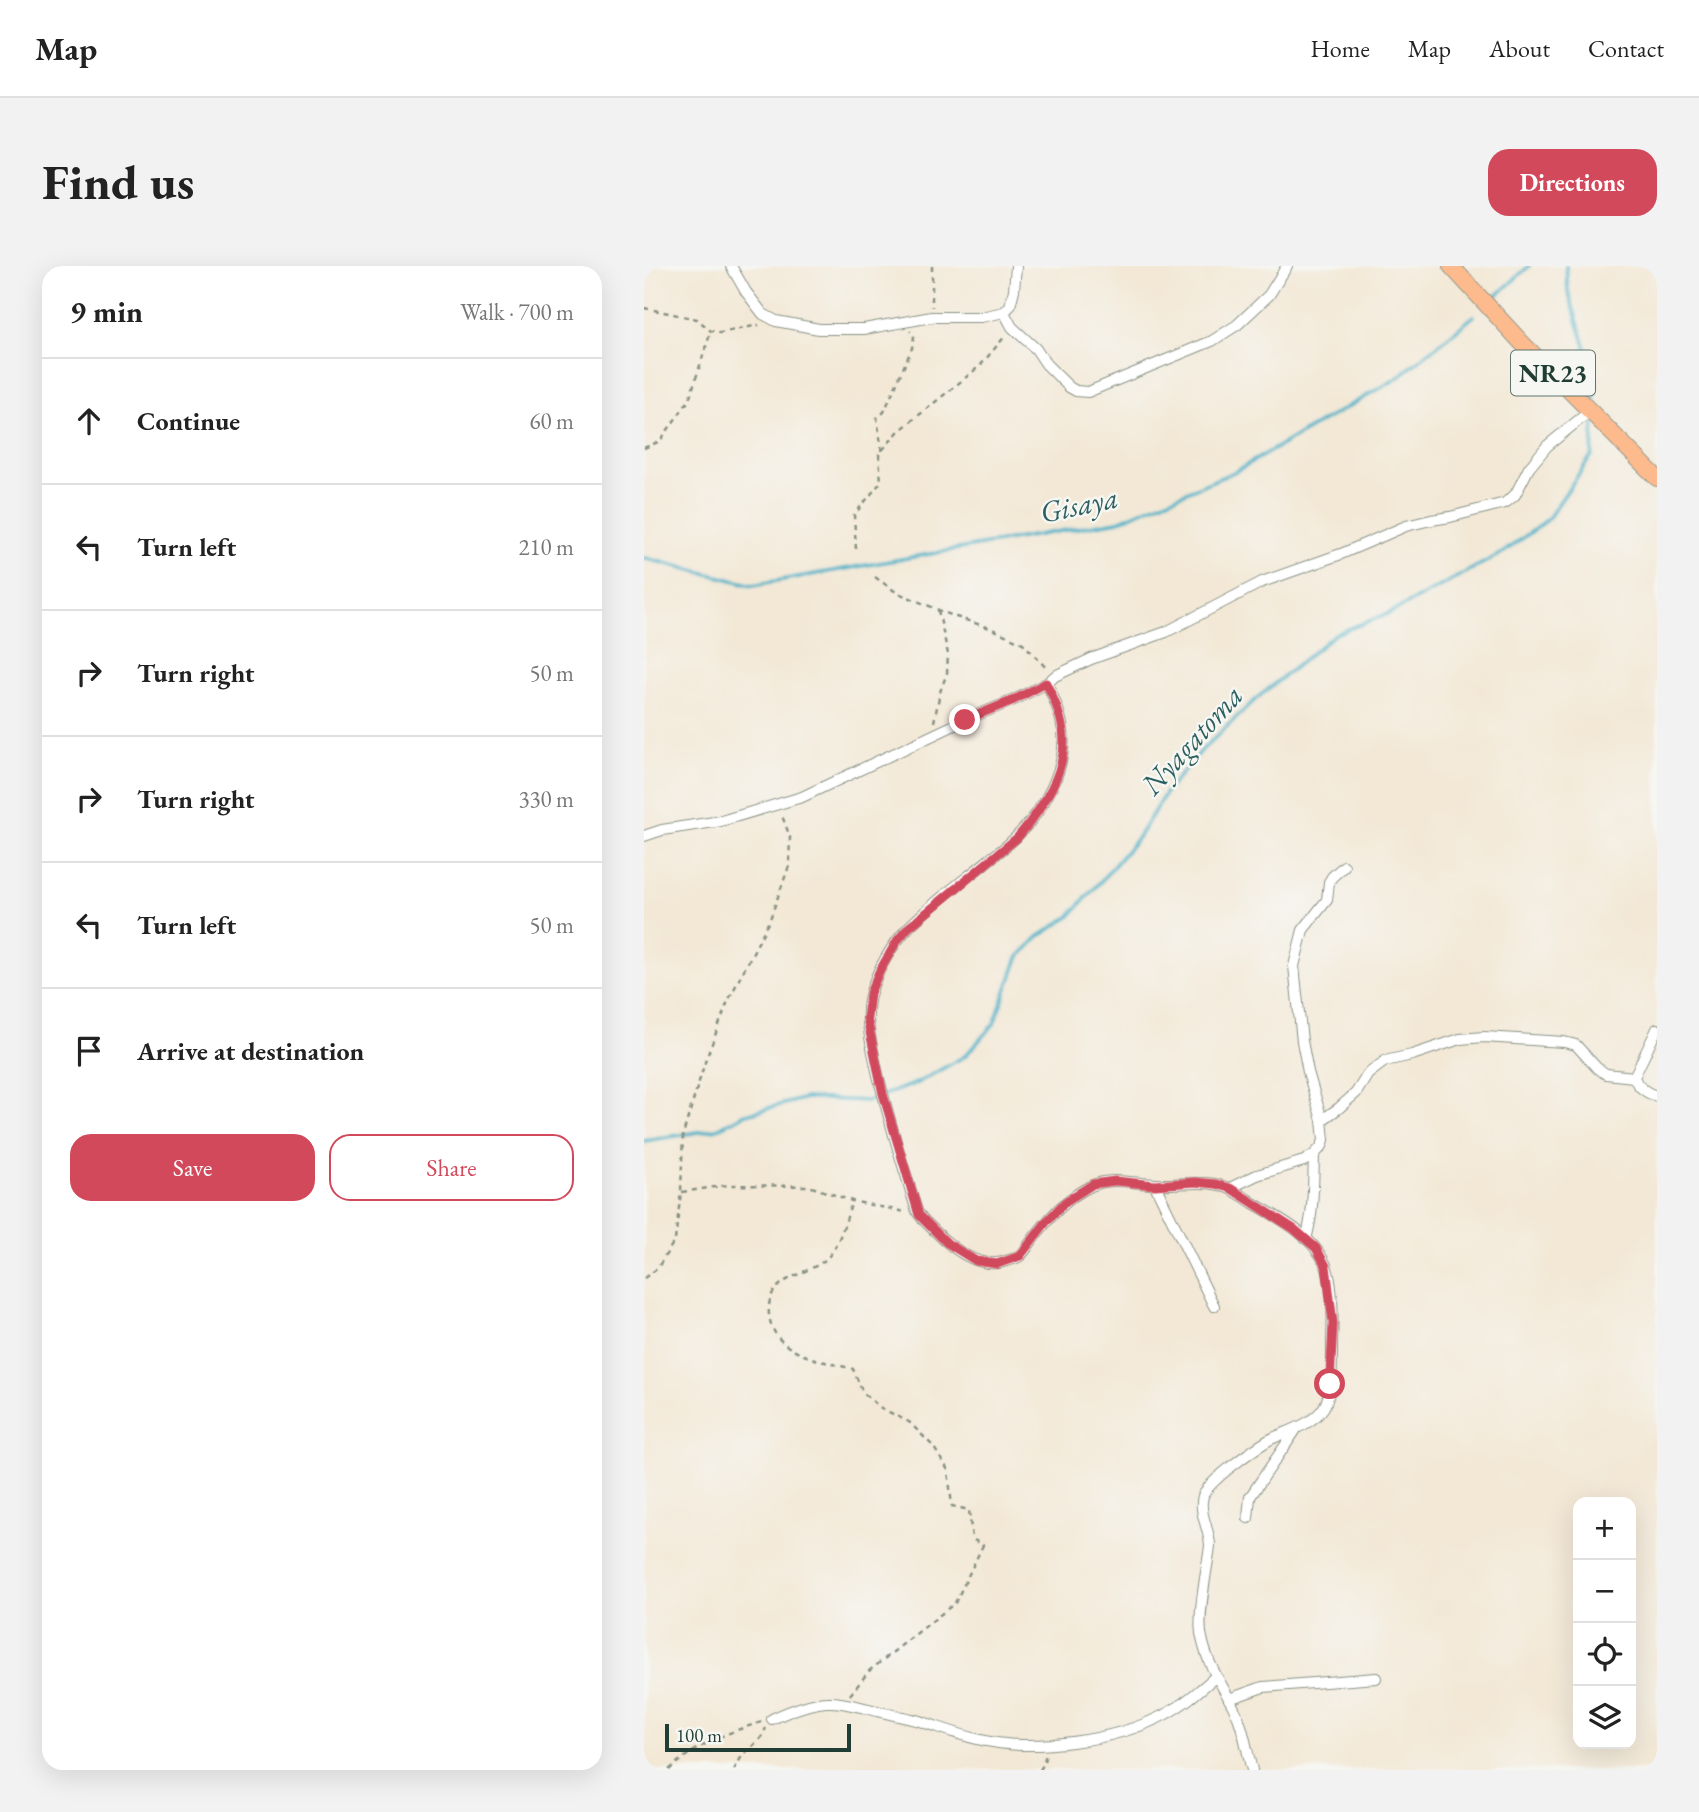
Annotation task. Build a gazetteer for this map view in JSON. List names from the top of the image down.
{
  "streets": {
    "main road": ["NR23"]
  },
  "water": ["Gisaya", "Nyagatoma"],
  "scale_bar": "100 m",
  "page": {
    "header": "Map",
    "nav": [
      "Home",
      "Map",
      "About",
      "Contact"
    ],
    "buttons": [
      "Directions",
      ["Save", "Share"]
    ],
    "title": "Find us",
    "heading": ["9 min", "Walk · 700 m"],
    "list": [
      ["Continue", "60 m"],
      ["Turn left", "210 m"],
      ["Turn right", "50 m"],
      ["Turn right", "330 m"],
      ["Turn left", "50 m"],
      "Arrive at destination"
    ],
    "map_buttons": ["+", "−"],
    "scale": "100 m"
  }
}
